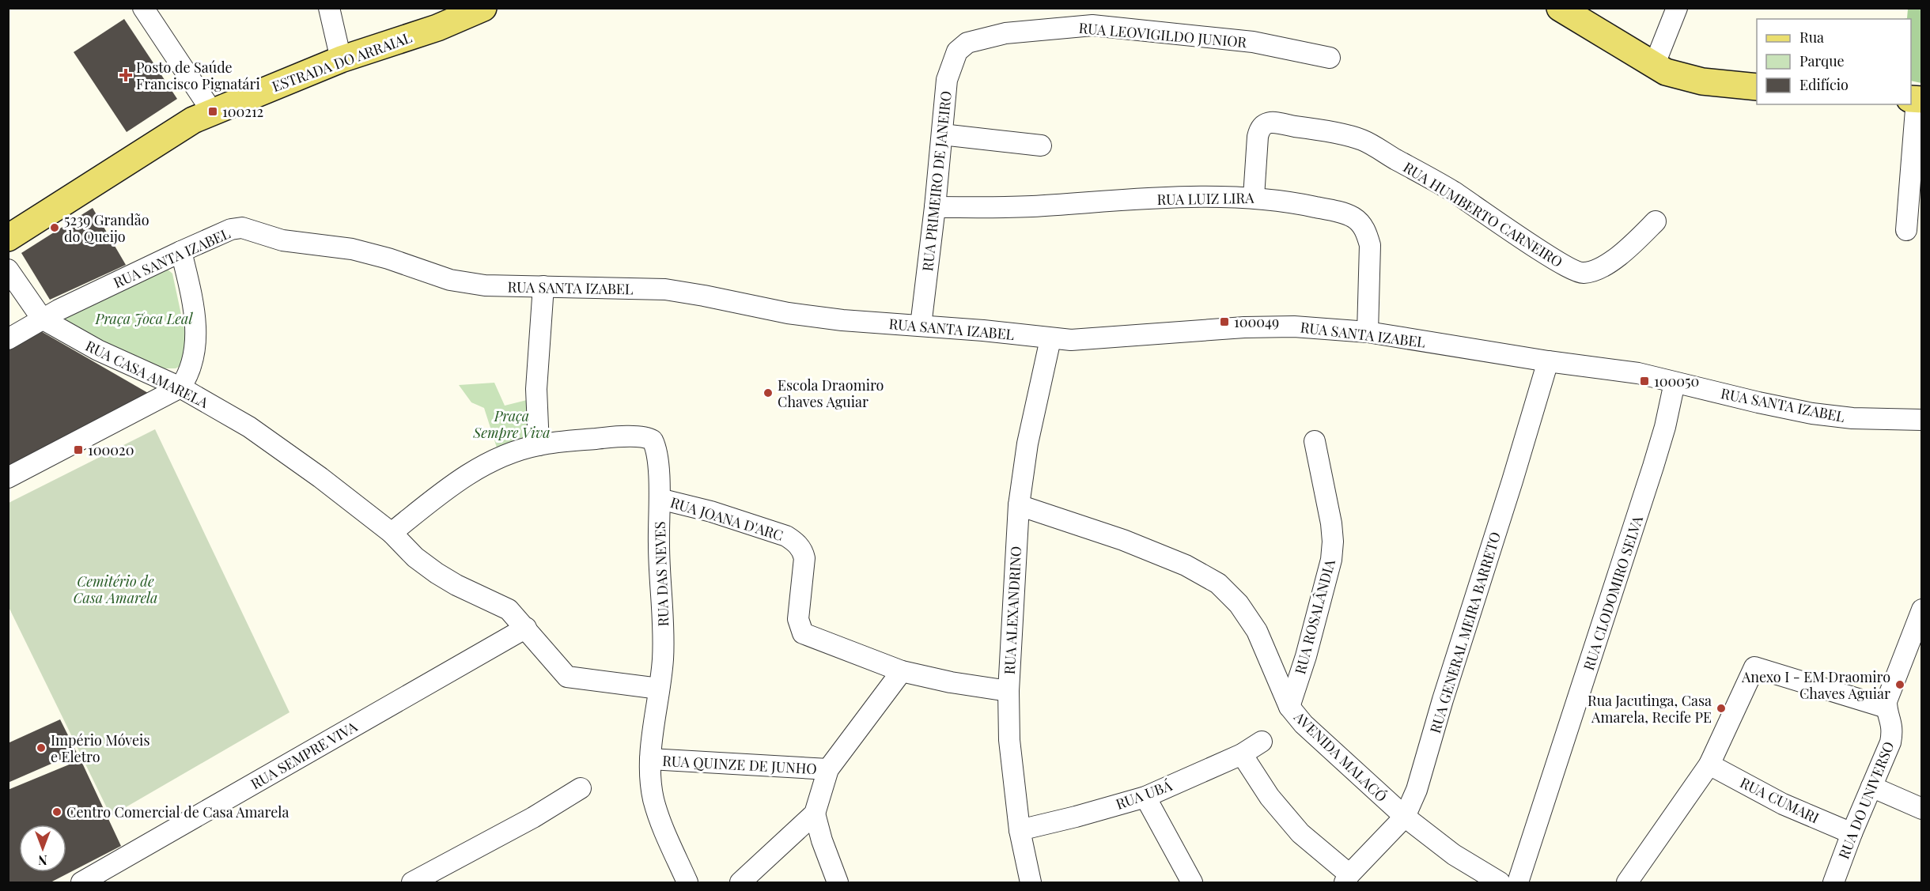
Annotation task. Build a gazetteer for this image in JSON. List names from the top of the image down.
{
  "streets": {
    "main road": ["ESTRADA DO ARRAIAL"],
    "street": [
      "RUA LEOVIGILDO JUNIOR",
      "RUA PRIMEIRO DE JANEIRO",
      "RUA LUIZ LIRA",
      "RUA HUMBERTO CARNEIRO",
      "RUA SANTA IZABEL",
      "RUA CASA AMARELA",
      "RUA JOANA D'ARC",
      "RUA DAS NEVES",
      "RUA CLODOMIRO SELVA",
      "RUA ALEXANDRINO",
      "RUA ROSALÂNDIA",
      "RUA GENERAL MEIRA BARRETO",
      "RUA SEMPRE VIVA",
      "AVENIDA MALACÓ",
      "RUA QUINZE DE JUNHO",
      "RUA UBÁ",
      "RUA CUMARI",
      "RUA DO UNIVERSO"
    ]
  },
  "crossings": [
    ["RUA LEOVIGILDO JUNIOR", "RUA PRIMEIRO DE JANEIRO"],
    ["RUA PRIMEIRO DE JANEIRO", "RUA LUIZ LIRA"],
    ["RUA PRIMEIRO DE JANEIRO", "RUA SANTA IZABEL"],
    ["RUA LUIZ LIRA", "RUA HUMBERTO CARNEIRO"],
    ["RUA LUIZ LIRA", "RUA SANTA IZABEL"],
    ["RUA SANTA IZABEL", "RUA CASA AMARELA"],
    ["RUA SANTA IZABEL", "RUA CLODOMIRO SELVA"],
    ["RUA SANTA IZABEL", "RUA ALEXANDRINO"],
    ["RUA SANTA IZABEL", "RUA GENERAL MEIRA BARRETO"],
    ["RUA CASA AMARELA", "RUA SEMPRE VIVA"],
    ["RUA JOANA D'ARC", "RUA DAS NEVES"],
    ["RUA JOANA D'ARC", "RUA ALEXANDRINO"],
    ["RUA DAS NEVES", "RUA QUINZE DE JUNHO"],
    ["RUA ALEXANDRINO", "AVENIDA MALACÓ"],
    ["RUA ALEXANDRINO", "RUA UBÁ"],
    ["RUA ROSALÂNDIA", "AVENIDA MALACÓ"],
    ["RUA GENERAL MEIRA BARRETO", "AVENIDA MALACÓ"],
    ["RUA CUMARI", "RUA DO UNIVERSO"]
  ],
  "parks": ["Praça Joca Leal", "Praça Sempre Viva", "Cemitério de Casa Amarela"],
  "places": {
    "health": ["Posto de Saúde Francisco Pignatári"],
    "transit": [
      "100212",
      "100049",
      "100050",
      "100020"
    ],
    "other": [
      "5239 Grandão do Queijo",
      "Escola Draomiro Chaves Aguiar",
      "Anexo I - EM Draomiro Chaves Aguiar",
      "Rua Jacutinga, Casa Amarela, Recife PE",
      "Império Móveis e Eletro",
      "Centro Comercial de Casa Amarela"
    ]
  },
  "legend": ["Rua", "Parque", "Edifício"],
  "north": "bottom"
}
